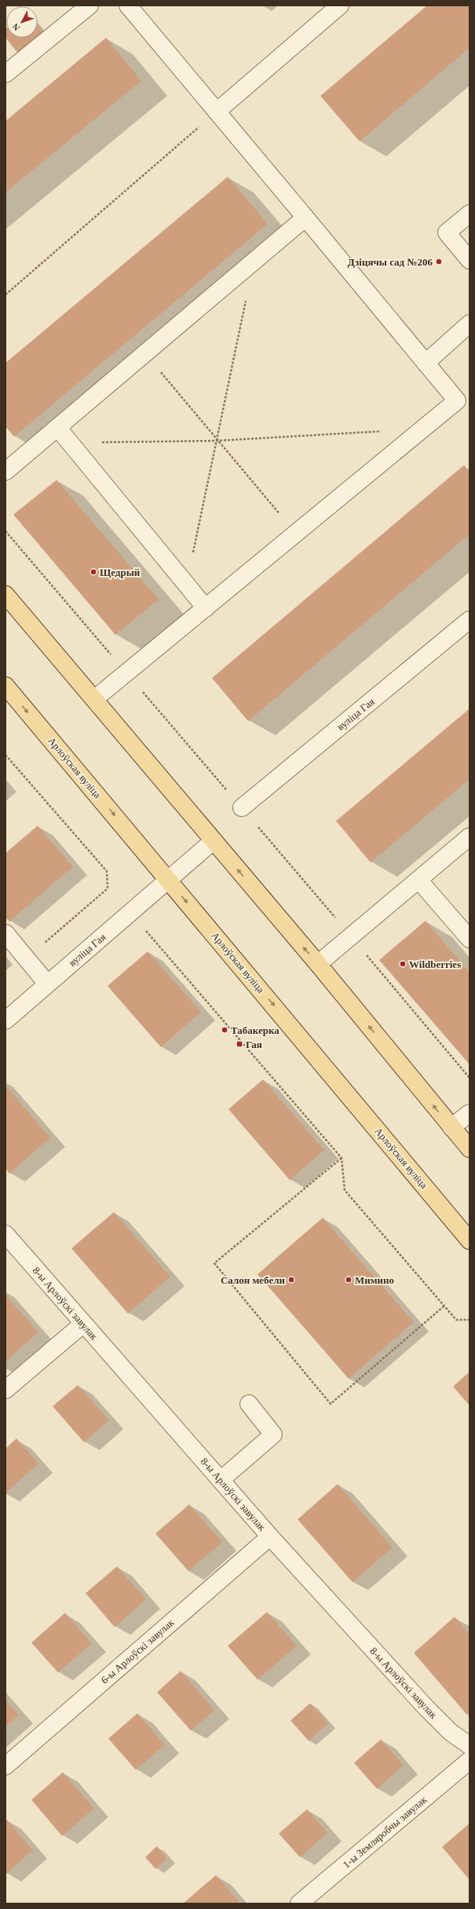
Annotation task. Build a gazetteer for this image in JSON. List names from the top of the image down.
{
  "streets": {
    "main road": ["Арлоўская вуліца"],
    "street": [
      "вуліца Гая",
      "8-ы Арлоўскі завулак",
      "6-ы Арлоўскі завулак",
      "1-ы Земляробчы завулак"
    ]
  },
  "crossings": [
    ["вуліца Гая", "Арлоўская вуліца"],
    ["8-ы Арлоўскі завулак", "6-ы Арлоўскі завулак"]
  ],
  "places": {
    "other": [
      "Дзіцячы сад №206",
      "Щедрый",
      "Wildberries",
      "Табакерка",
      "Салон мебели",
      "Мимино"
    ],
    "transit": ["Гая"]
  },
  "north": "bottom left"
}
